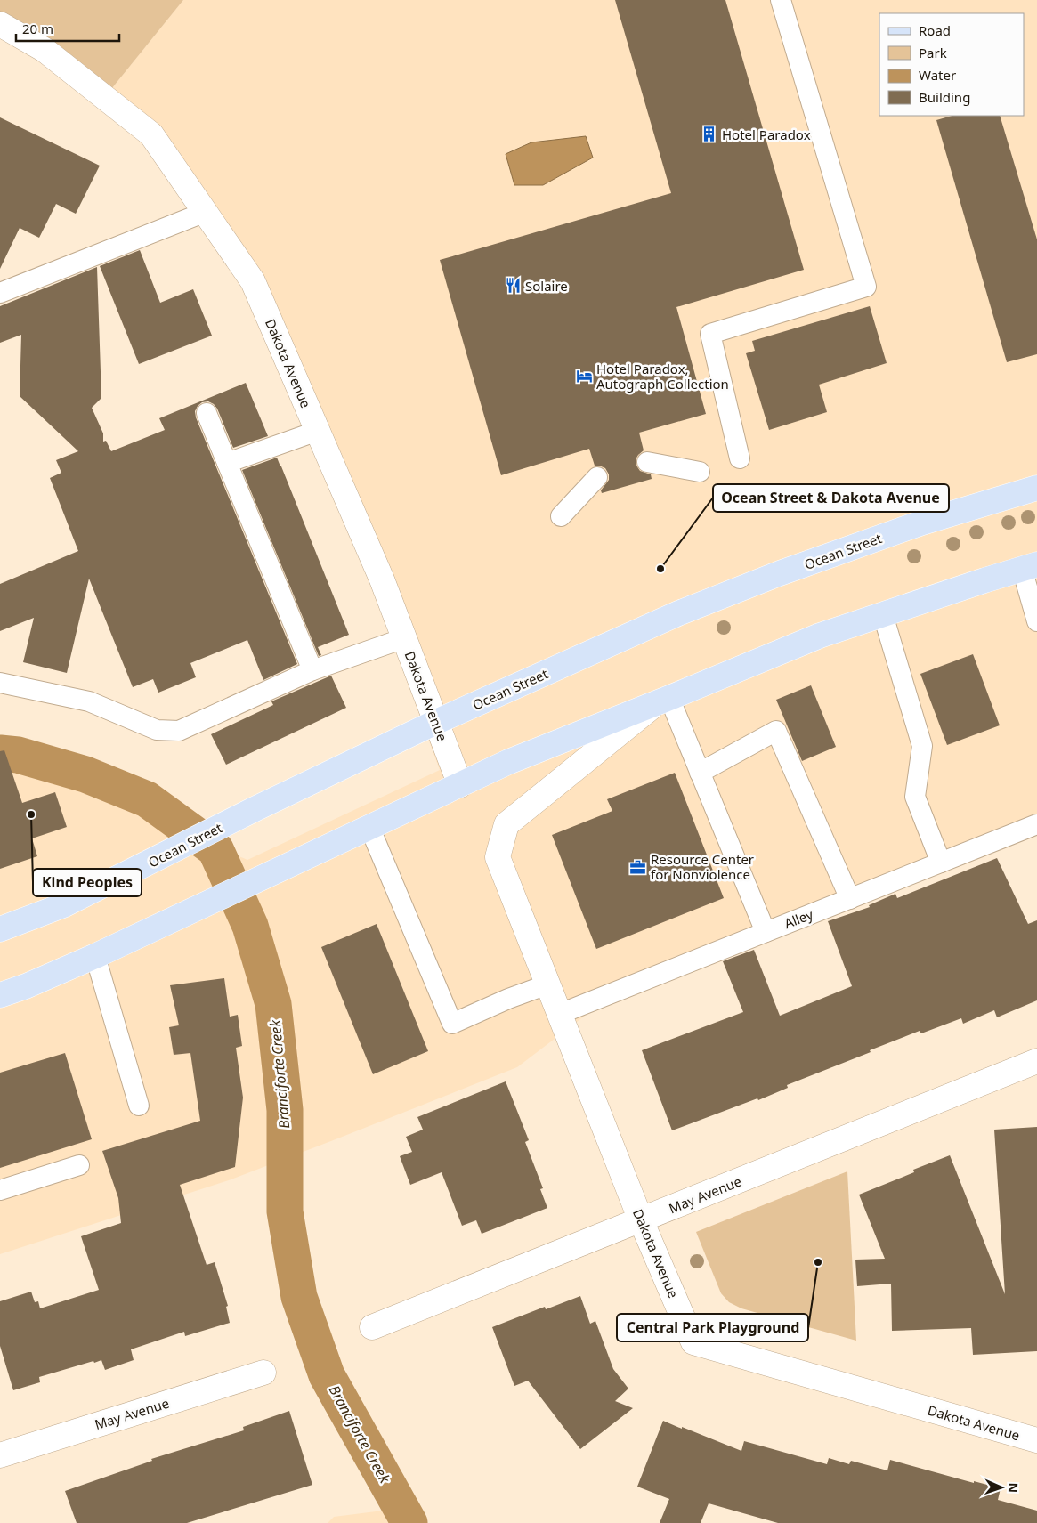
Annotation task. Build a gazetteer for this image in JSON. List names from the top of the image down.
{
  "streets": {
    "main road": ["Ocean Street"],
    "street": ["Dakota Avenue", "May Avenue"],
    "lane": ["Alley"]
  },
  "crossings": [
    ["Dakota Avenue", "Ocean Street"],
    ["Dakota Avenue", "Alley"],
    ["Dakota Avenue", "May Avenue"]
  ],
  "water": ["Branciforte Creek"],
  "places": {
    "building": ["Hotel Paradox"],
    "restaurant": ["Solaire"],
    "hotel": ["Hotel Paradox, Autograph Collection"],
    "other": ["Ocean Street & Dakota Avenue", "Kind Peoples", "Central Park Playground"],
    "office": ["Resource Center for Nonviolence"]
  },
  "legend": [
    "Road",
    "Park",
    "Water",
    "Building"
  ],
  "scale_bar": "20 m",
  "north": "right"
}
